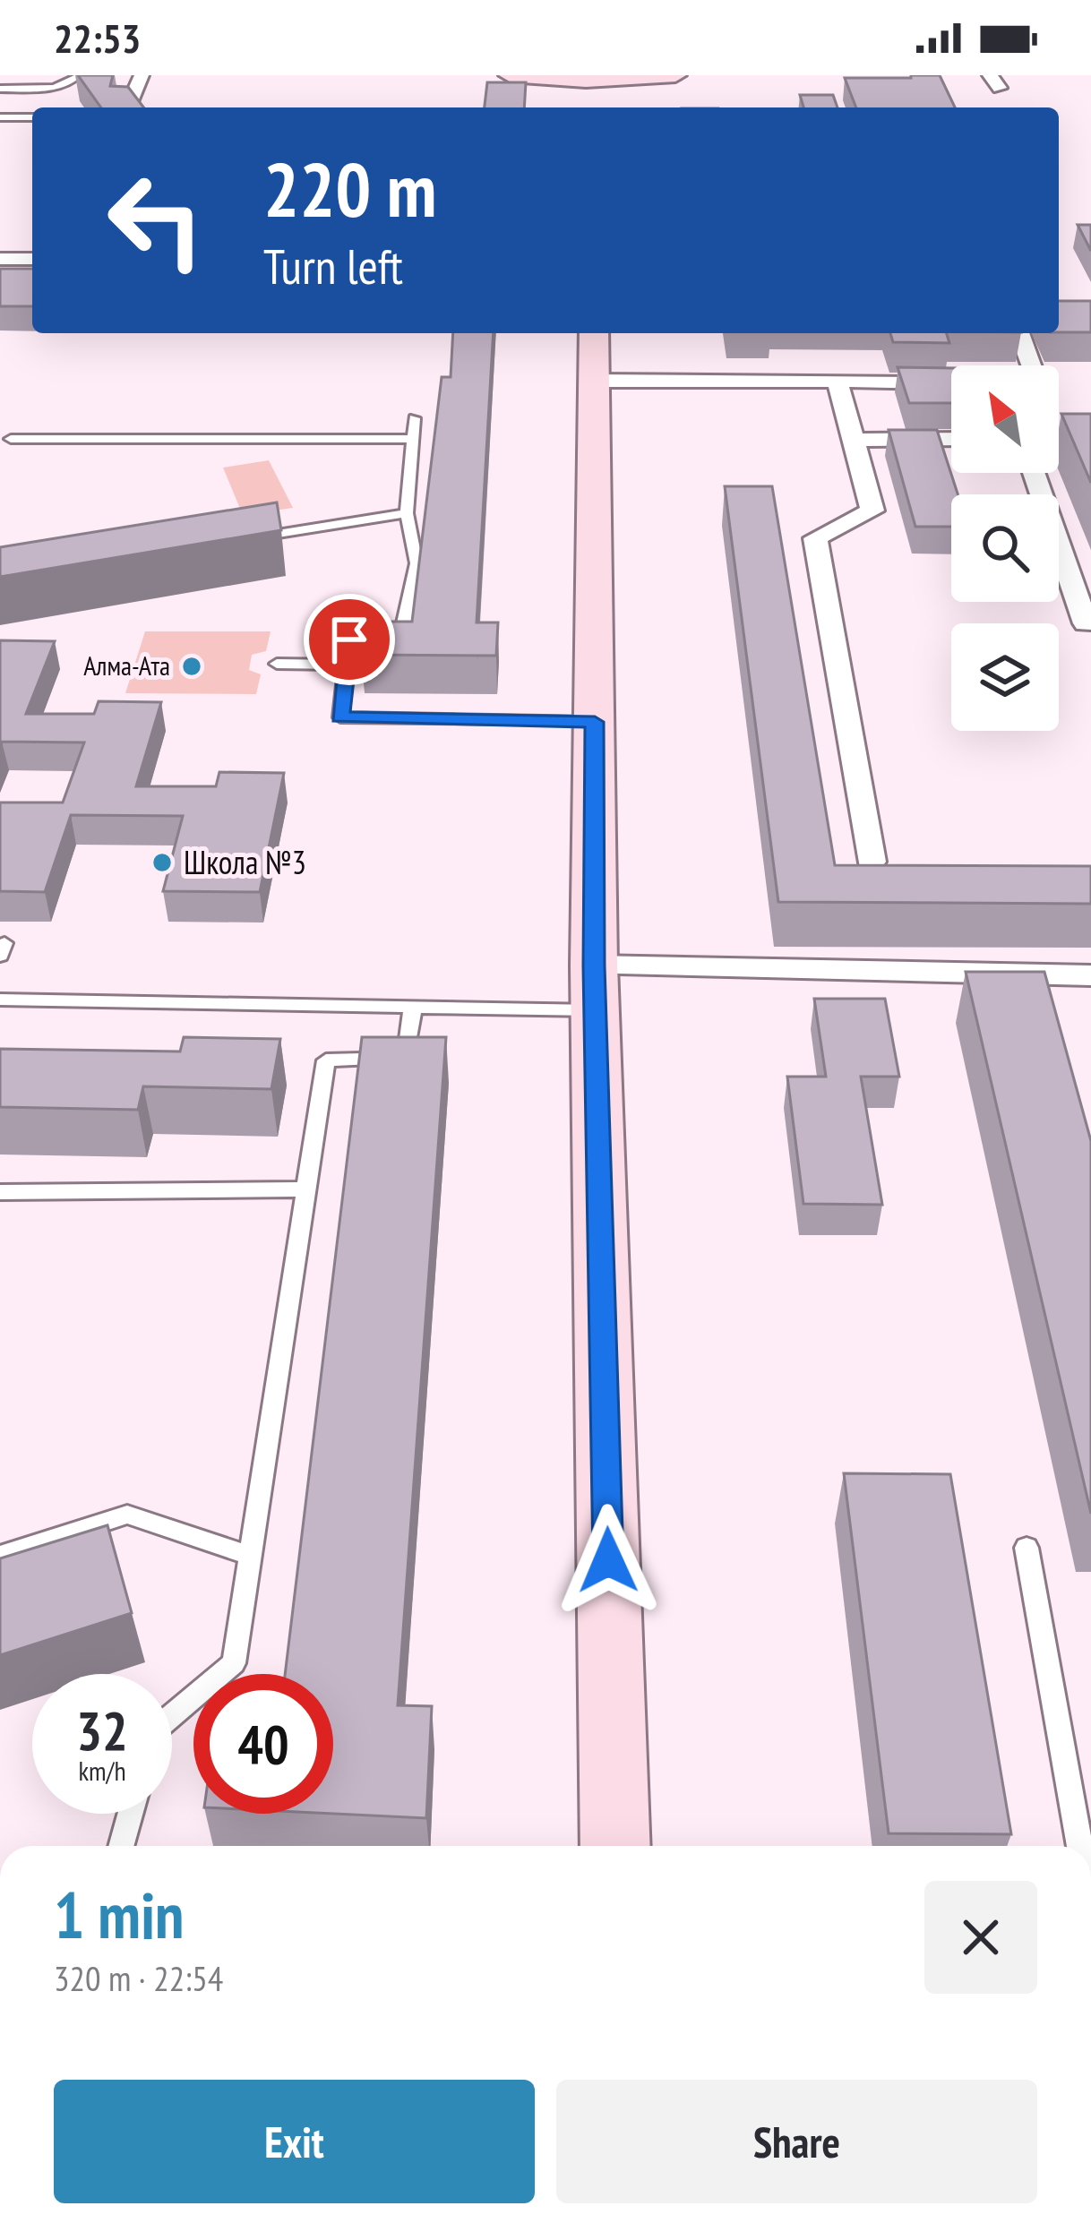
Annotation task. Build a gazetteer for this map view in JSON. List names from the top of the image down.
{
  "places": ["Алма-Ата", "Школа №3"],
  "north": "top left",
  "page": {
    "status": "22:53",
    "turn": ["220 m", "Turn left"],
    "speed": "32 km/h",
    "limit": "40",
    "heading": ["1 min", "320 m · 22:54"],
    "buttons": ["Exit", "Share"]
  }
}
